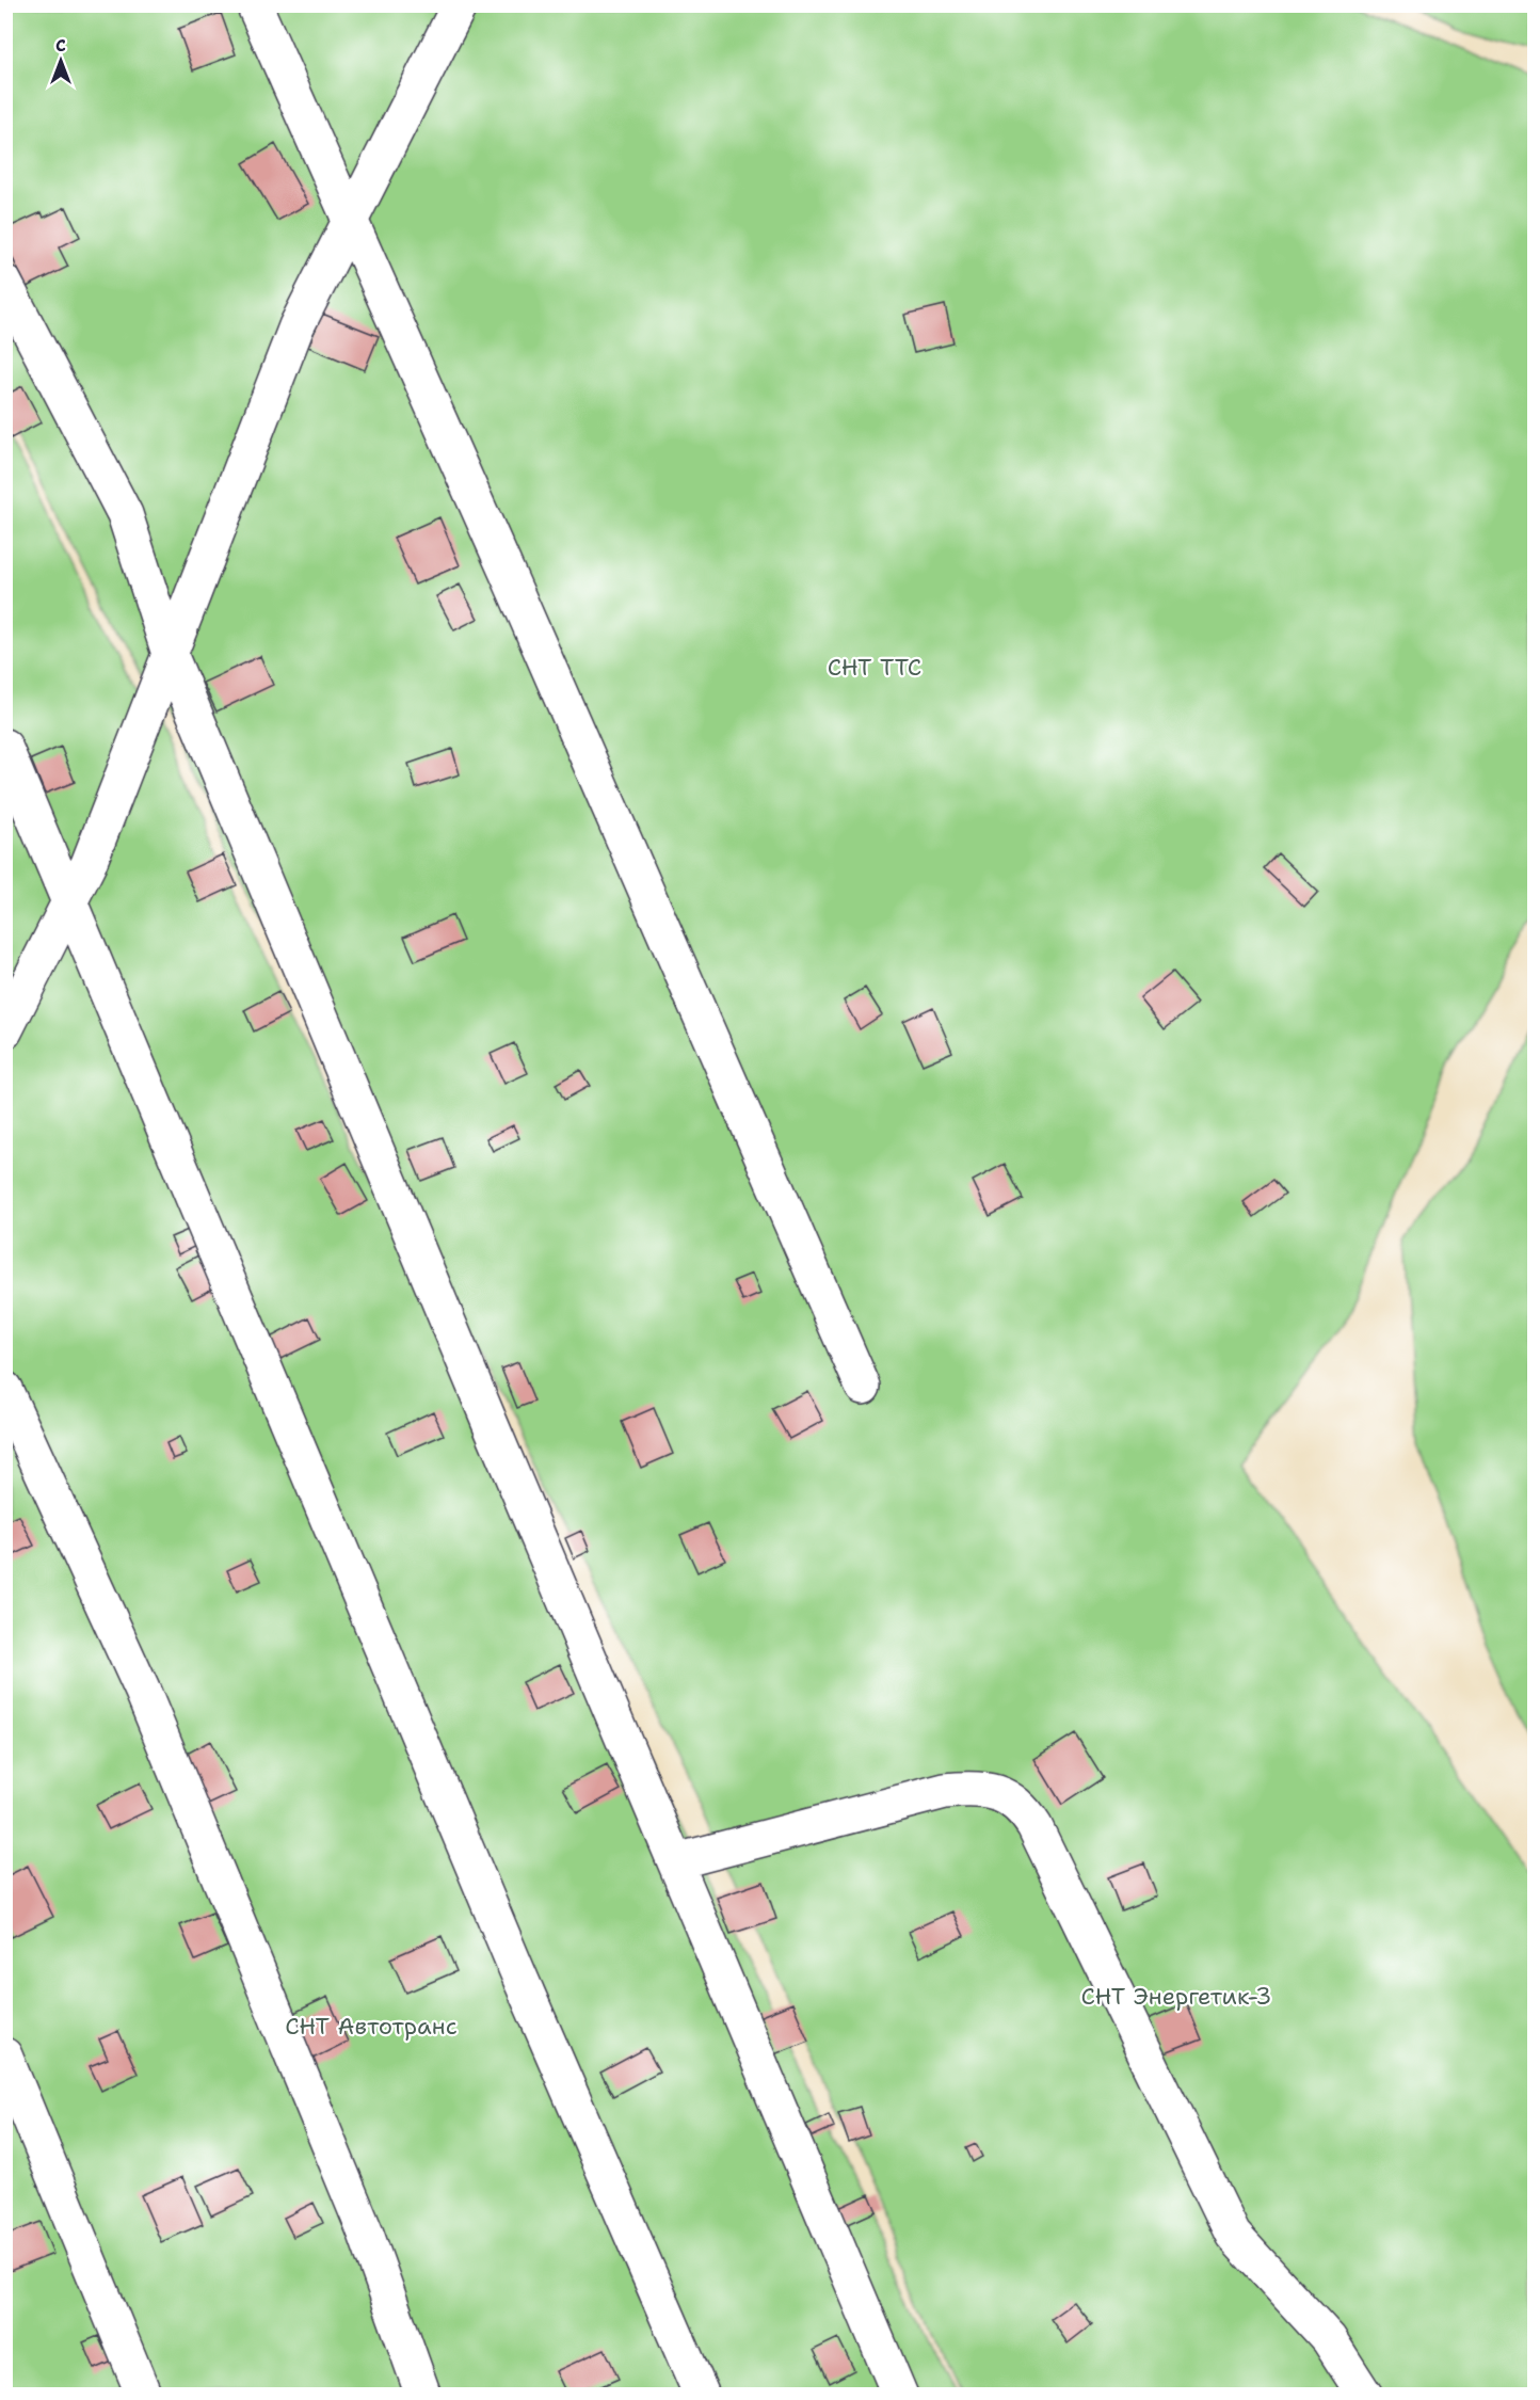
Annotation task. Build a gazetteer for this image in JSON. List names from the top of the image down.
{
  "parks": ["СНТ ТТС", "СНТ Энергетик-3", "СНТ Автотранс"],
  "north": "top"
}
